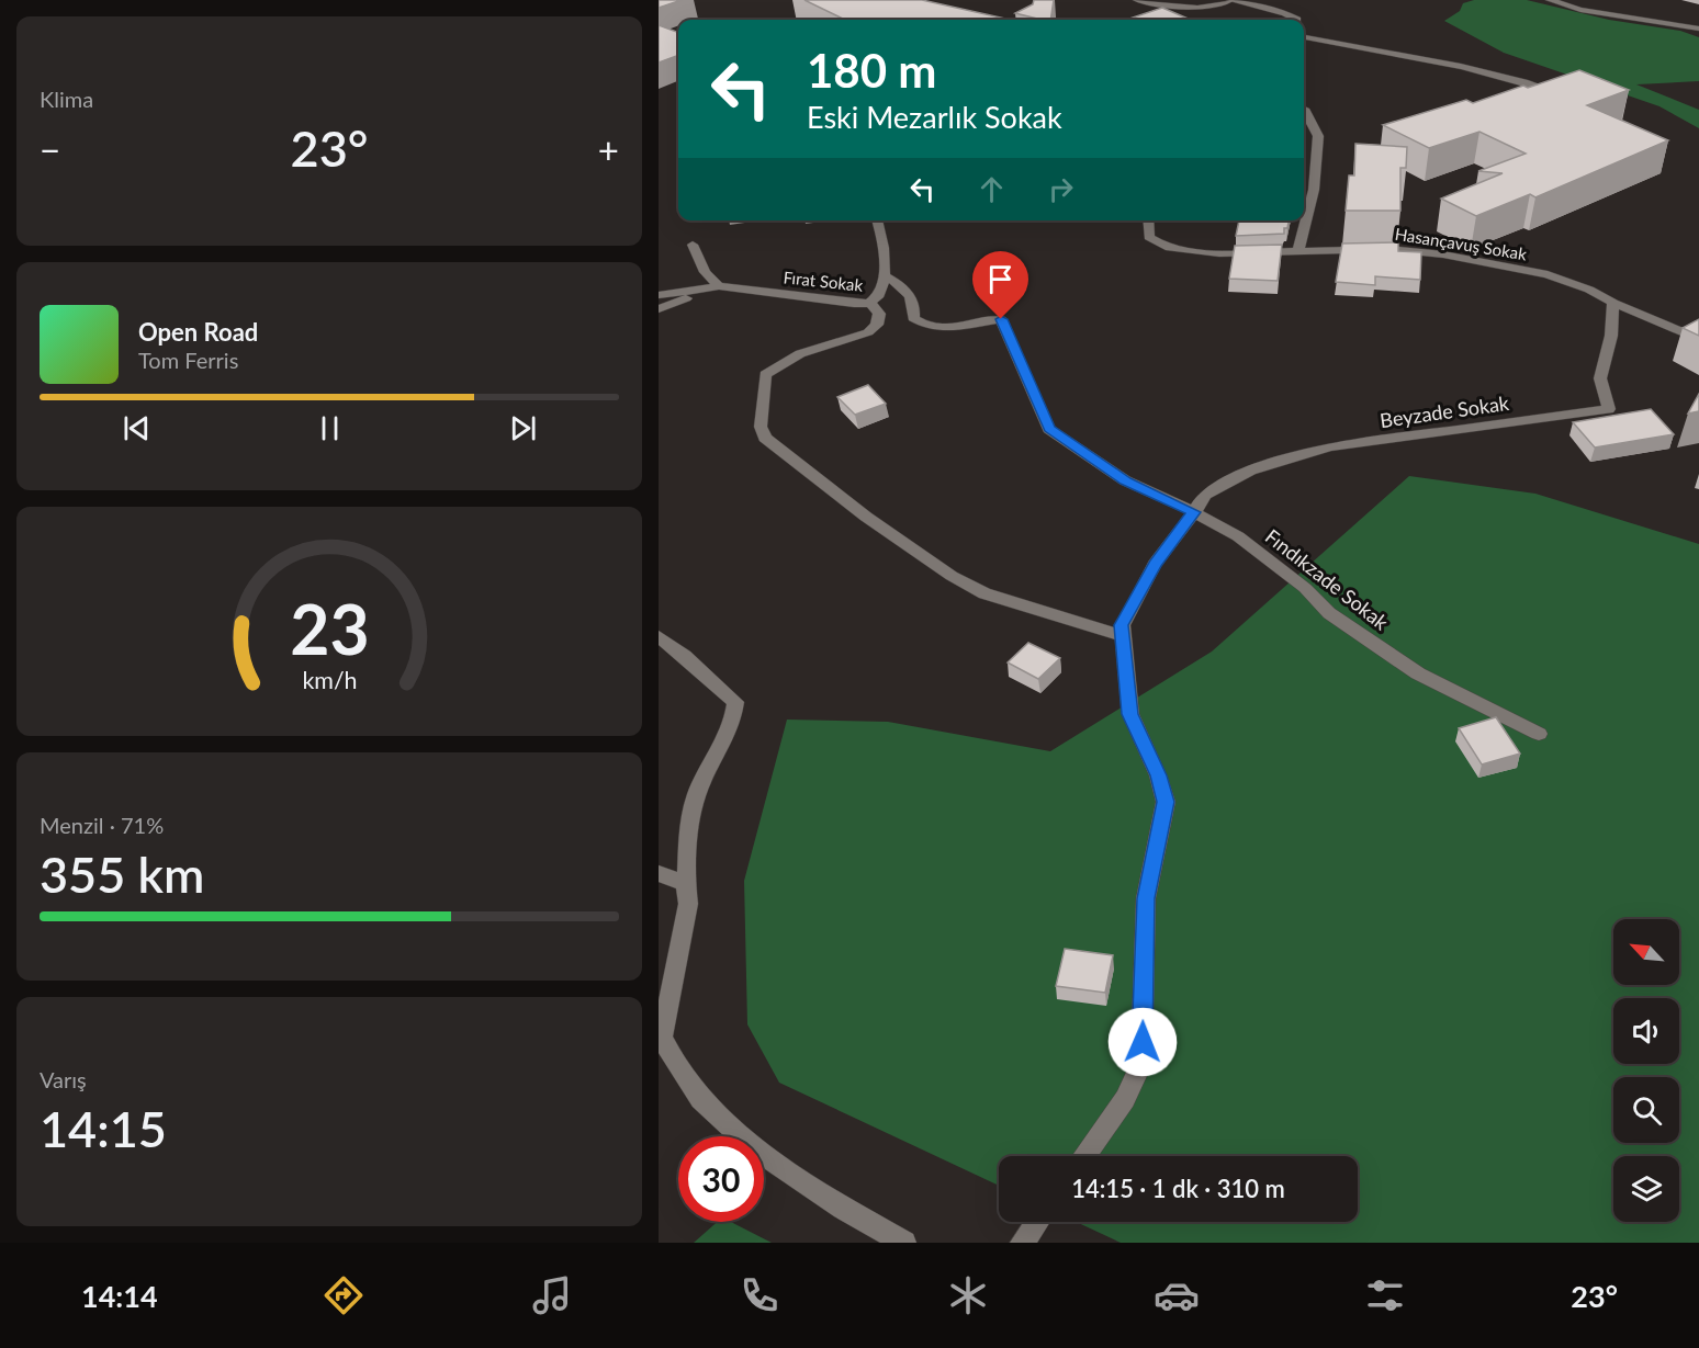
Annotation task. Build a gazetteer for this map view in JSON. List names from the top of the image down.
{
  "streets": {
    "street": [
      "Hasançavuş Sokak",
      "Fırat Sokak",
      "Beyzade Sokak",
      "Fındıkzade Sokak"
    ]
  },
  "crossings": [
    ["Hasançavuş Sokak", "Beyzade Sokak"],
    ["Fırat Sokak", "Fındıkzade Sokak"],
    ["Beyzade Sokak", "Fındıkzade Sokak"]
  ],
  "north": "top left",
  "page": {
    "tile": [
      "Klima",
      ["Menzil · 71%", "355 km"],
      ["Varış", "14:15"]
    ],
    "turn": ["180 m", "Eski Mezarlık Sokak"],
    "heat": ["−", "23°", "+"],
    "song": ["Open Road", "Tom Ferris"],
    "limit": "30",
    "trip": "14:15 · 1 dk · 310 m",
    "tabs": ["14:14", "23°"],
    "gauge": ["23", "km/h"]
  }
}
